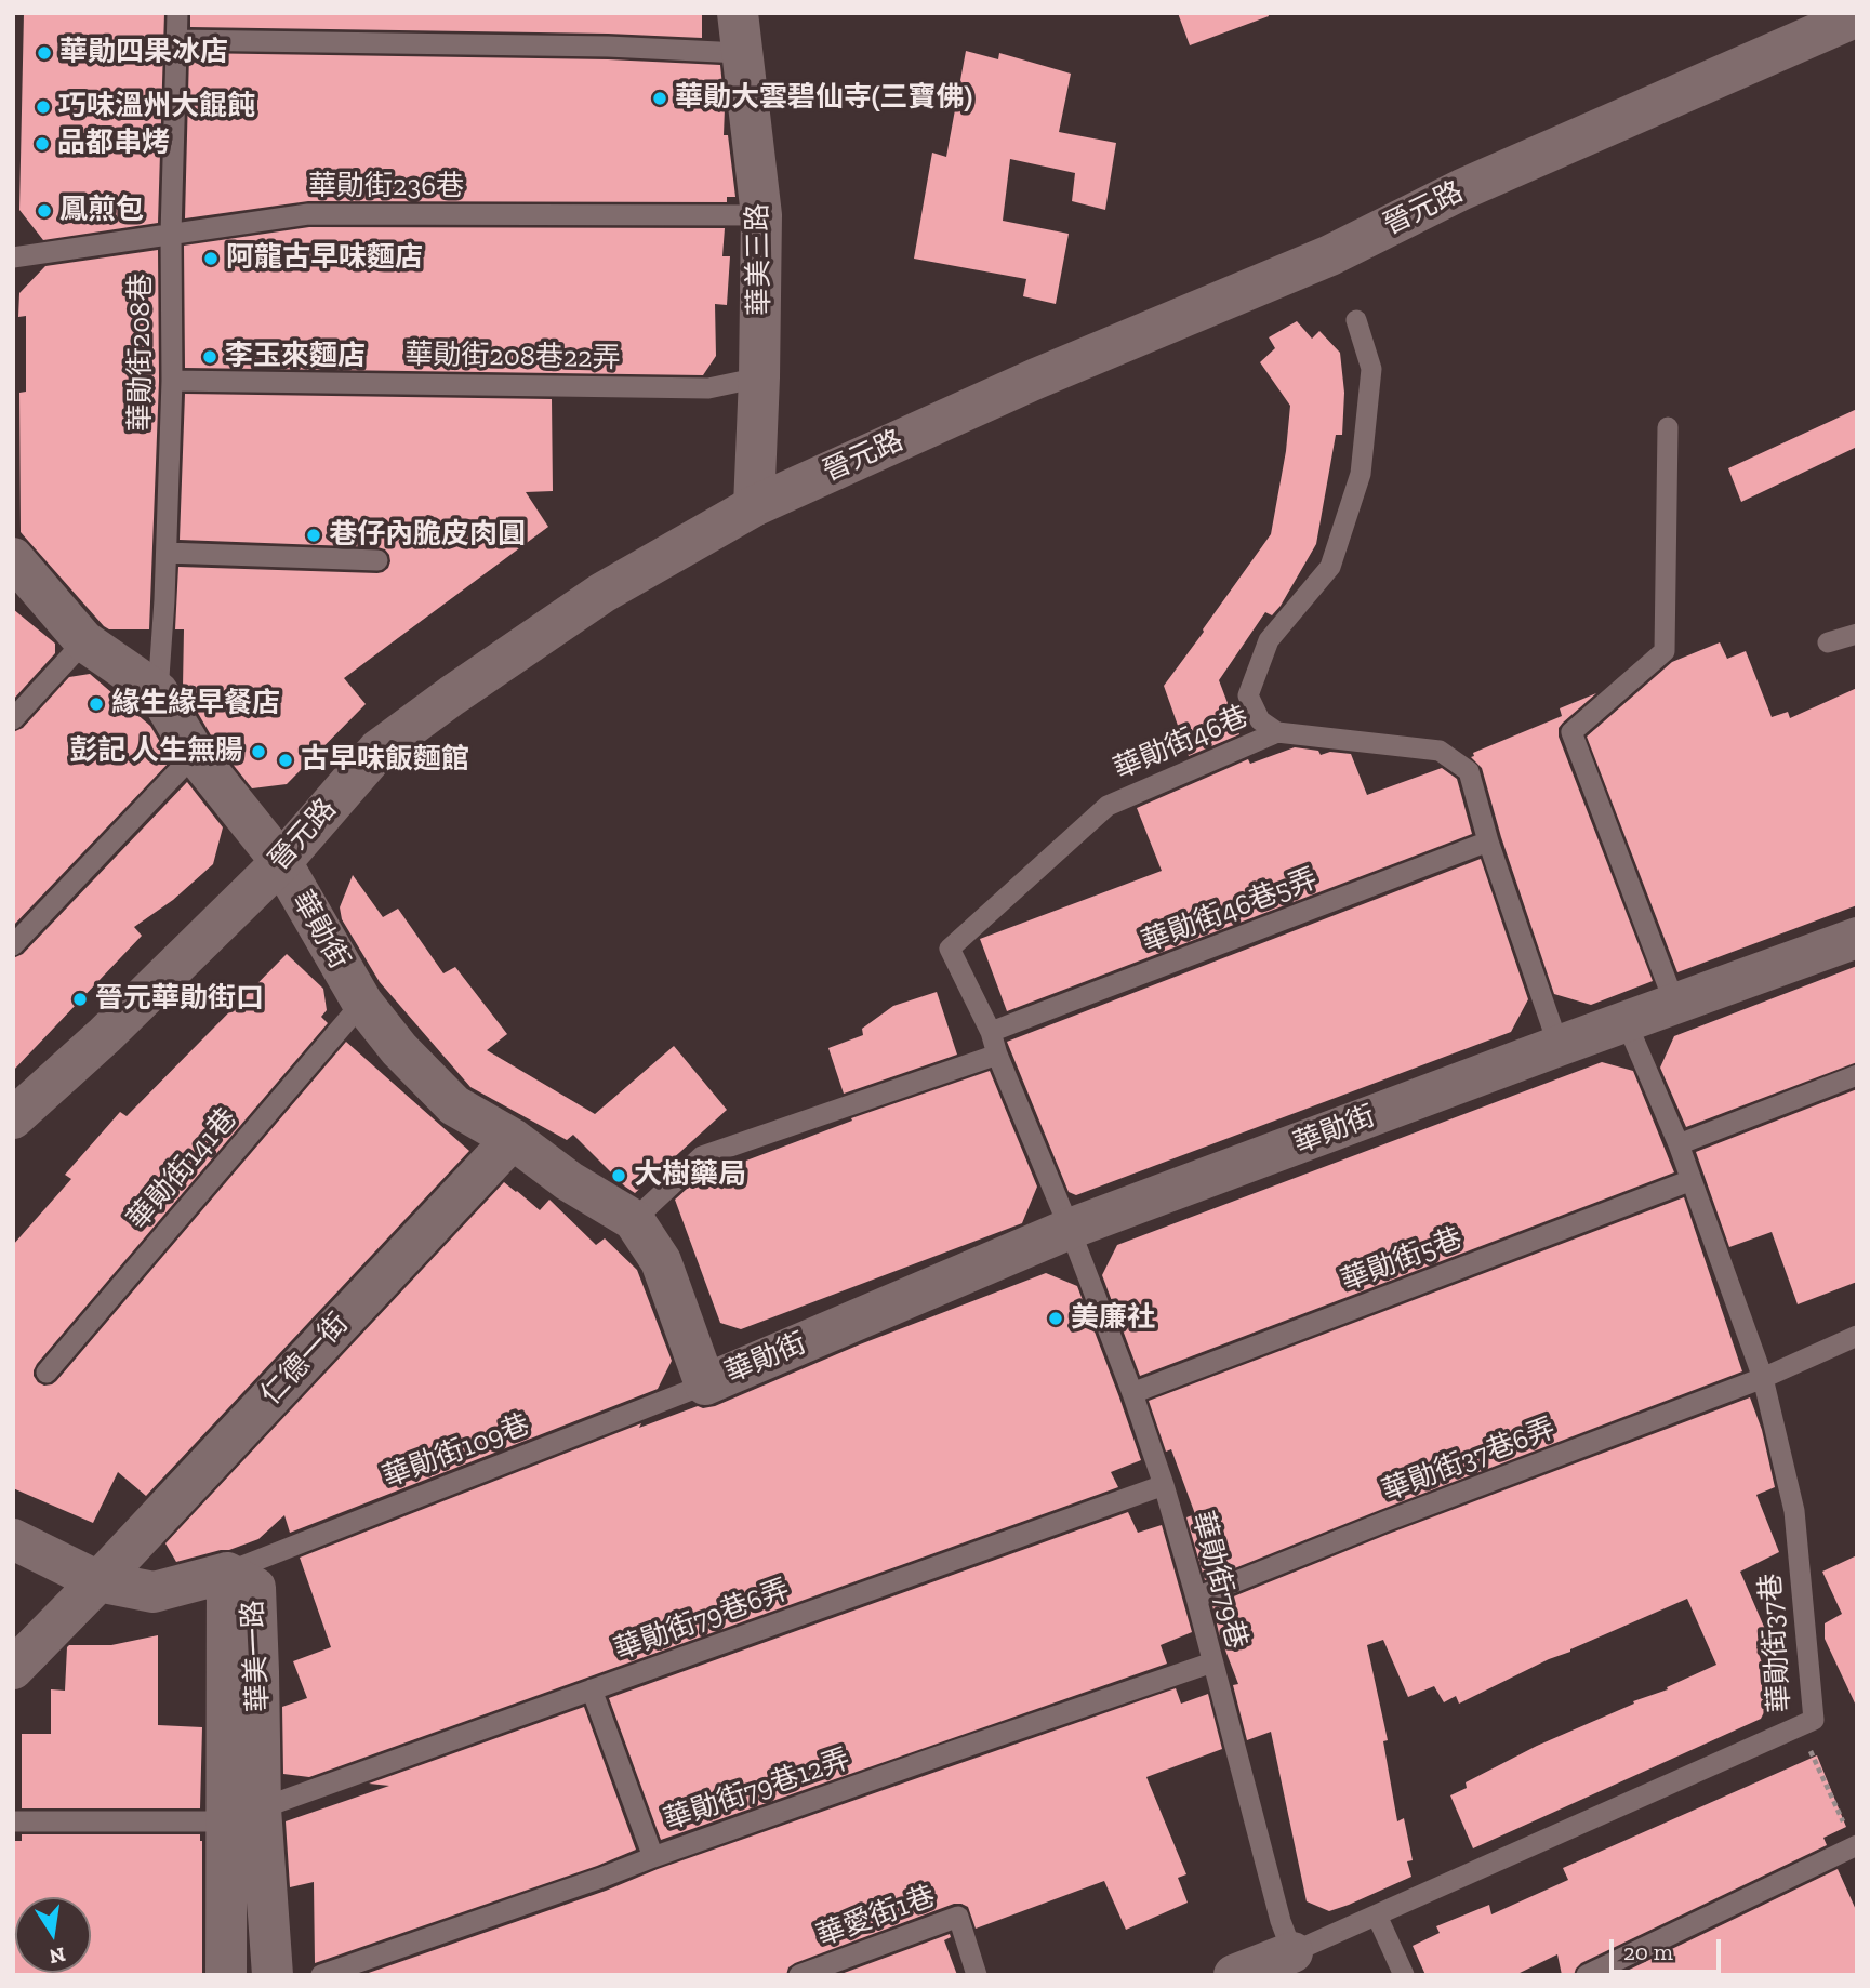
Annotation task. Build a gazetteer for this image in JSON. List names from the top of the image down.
{
  "streets": {
    "street": [
      "晉元路",
      "華美三路",
      "華勛街",
      "仁德一街",
      "華美一路"
    ],
    "lane": [
      "華勛街236巷",
      "華勛街208巷",
      "華勛街208巷22弄",
      "華勛街46巷",
      "華勛街46巷5弄",
      "華勛街141巷",
      "華勛街5巷",
      "華勛街109巷",
      "華勛街37巷6弄",
      "華勛街79巷",
      "華勛街79巷6弄",
      "華勛街37巷",
      "華勛街79巷12弄",
      "華愛街1巷"
    ]
  },
  "crossings": [
    ["華勛街236巷", "華美三路"],
    ["華勛街236巷", "華勛街208巷"],
    ["晉元路", "華美三路"],
    ["晉元路", "華勛街"],
    ["華美三路", "華勛街208巷22弄"],
    ["華勛街208巷", "華勛街208巷22弄"],
    ["華勛街208巷", "華勛街"],
    ["華勛街46巷", "華勛街46巷5弄"],
    ["華勛街46巷", "華勛街"],
    ["華勛街46巷", "華勛街79巷"],
    ["華勛街46巷5弄", "華勛街79巷"],
    ["華勛街", "華勛街141巷"],
    ["華勛街", "仁德一街"],
    ["華勛街", "華勛街109巷"],
    ["華勛街", "華勛街79巷"],
    ["華勛街", "華勛街37巷"],
    ["華勛街5巷", "華勛街79巷"],
    ["華勛街5巷", "華勛街37巷"],
    ["華勛街109巷", "華美一路"],
    ["華勛街37巷6弄", "華勛街79巷"],
    ["華勛街37巷6弄", "華勛街37巷"],
    ["華勛街79巷", "華勛街79巷6弄"],
    ["華勛街79巷", "華勛街37巷"],
    ["華勛街79巷", "華勛街79巷12弄"],
    ["華勛街79巷6弄", "華美一路"]
  ],
  "places": [
    "華勛四果冰店",
    "華勛大雲碧仙寺(三寶佛)",
    "巧味溫州大餛飩",
    "品都串烤",
    "鳳煎包",
    "阿龍古早味麵店",
    "李玉來麵店",
    "巷仔內脆皮肉圓",
    "緣生緣早餐店",
    "彭記 人生無腸",
    "古早味飯麵館",
    "晉元華勛街口",
    "大樹藥局",
    "美廉社"
  ],
  "scale_bar": "20 m",
  "north": "bottom"
}
